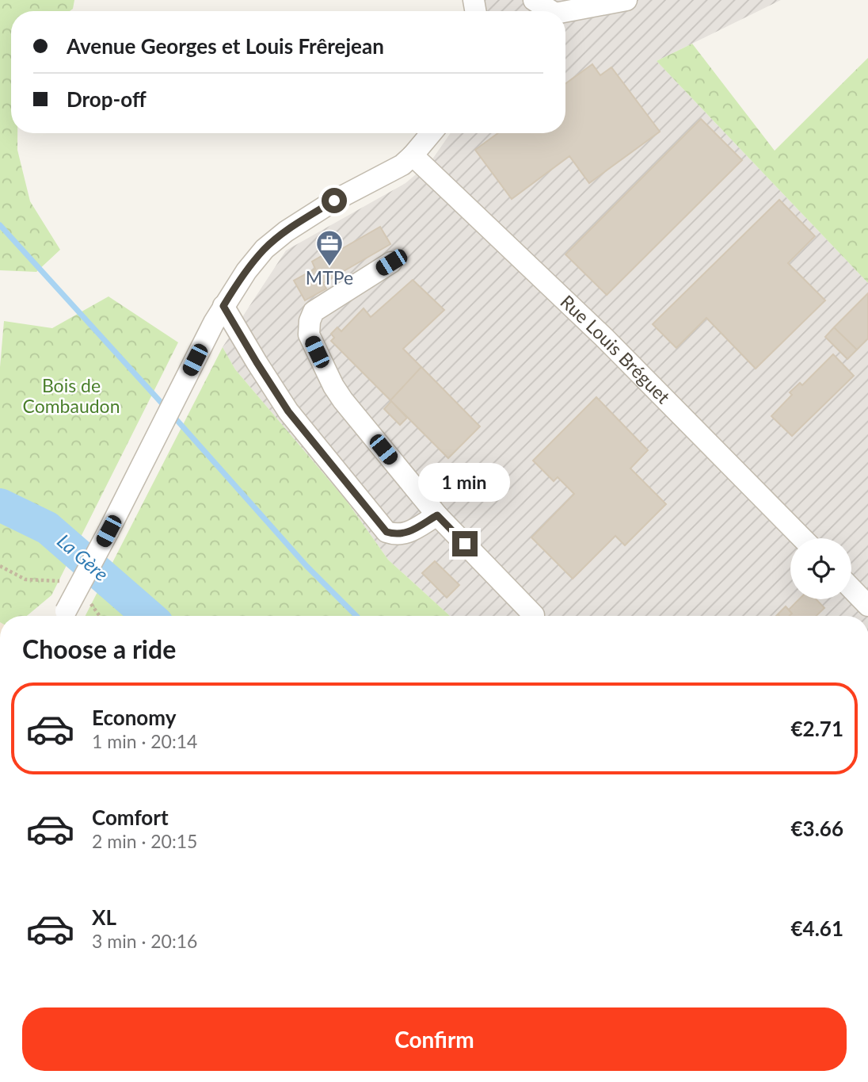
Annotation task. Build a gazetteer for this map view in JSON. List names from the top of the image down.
{
  "streets": {
    "street": ["Rue Louis Bréguet"]
  },
  "water": ["La Gère"],
  "parks": ["Bois de Combaudon"],
  "places": {
    "office": ["MTPe"]
  },
  "page": {
    "banner": ["Avenue Georges et Louis Frêrejean", "Drop-off"],
    "bubble": "1 min",
    "heading": "Choose a ride",
    "list": [
      {
        "name": "Economy",
        "note": "1 min · 20:14",
        "value": "€2.71"
      },
      {
        "name": "Comfort",
        "note": "2 min · 20:15",
        "value": "€3.66"
      },
      {
        "name": "XL",
        "note": "3 min · 20:16",
        "value": "€4.61"
      }
    ],
    "buttons": "Confirm"
  }
}
